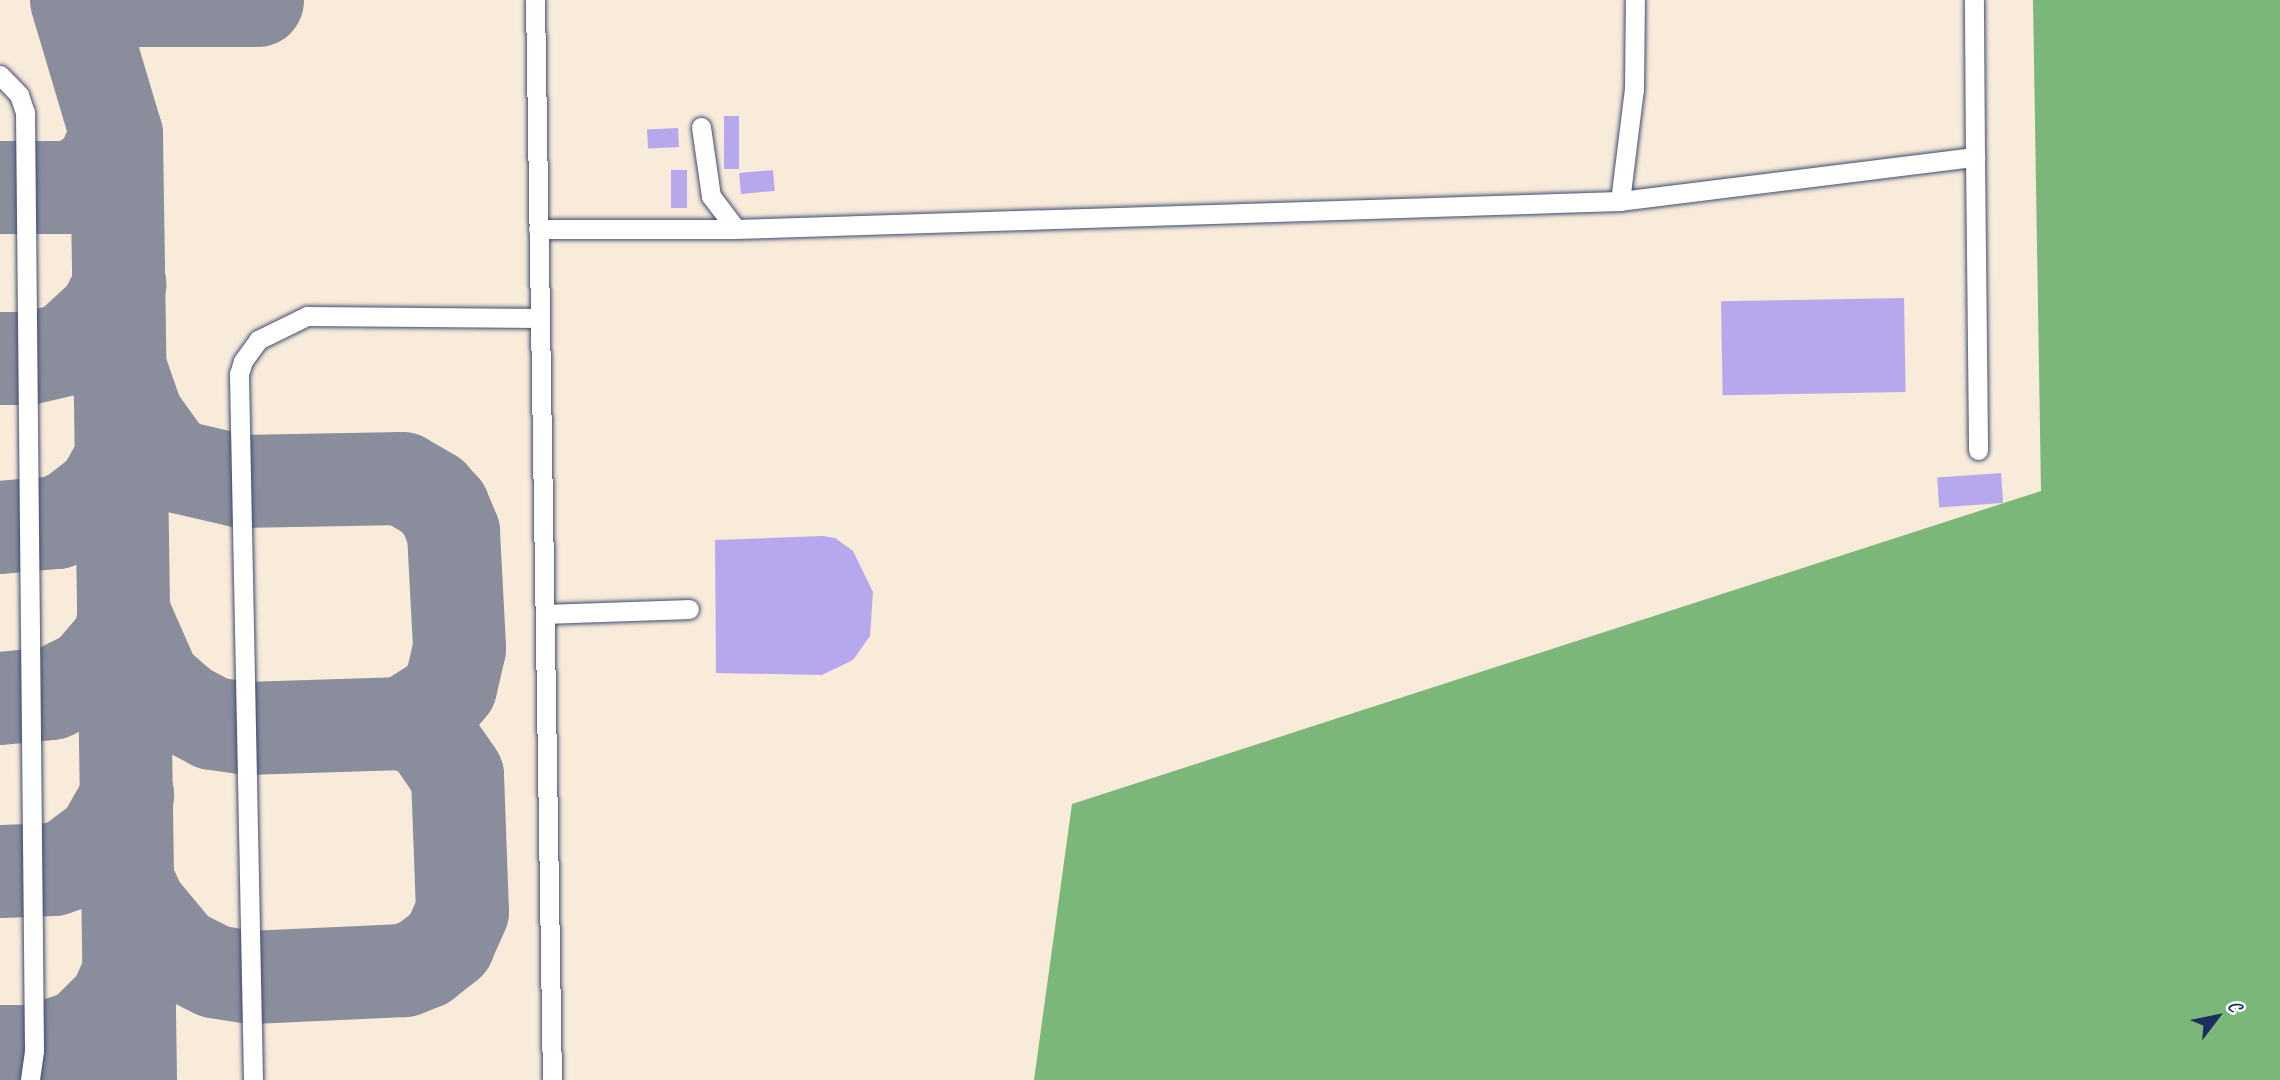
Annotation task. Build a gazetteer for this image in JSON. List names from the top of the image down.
{
  "north": "top right"
}
